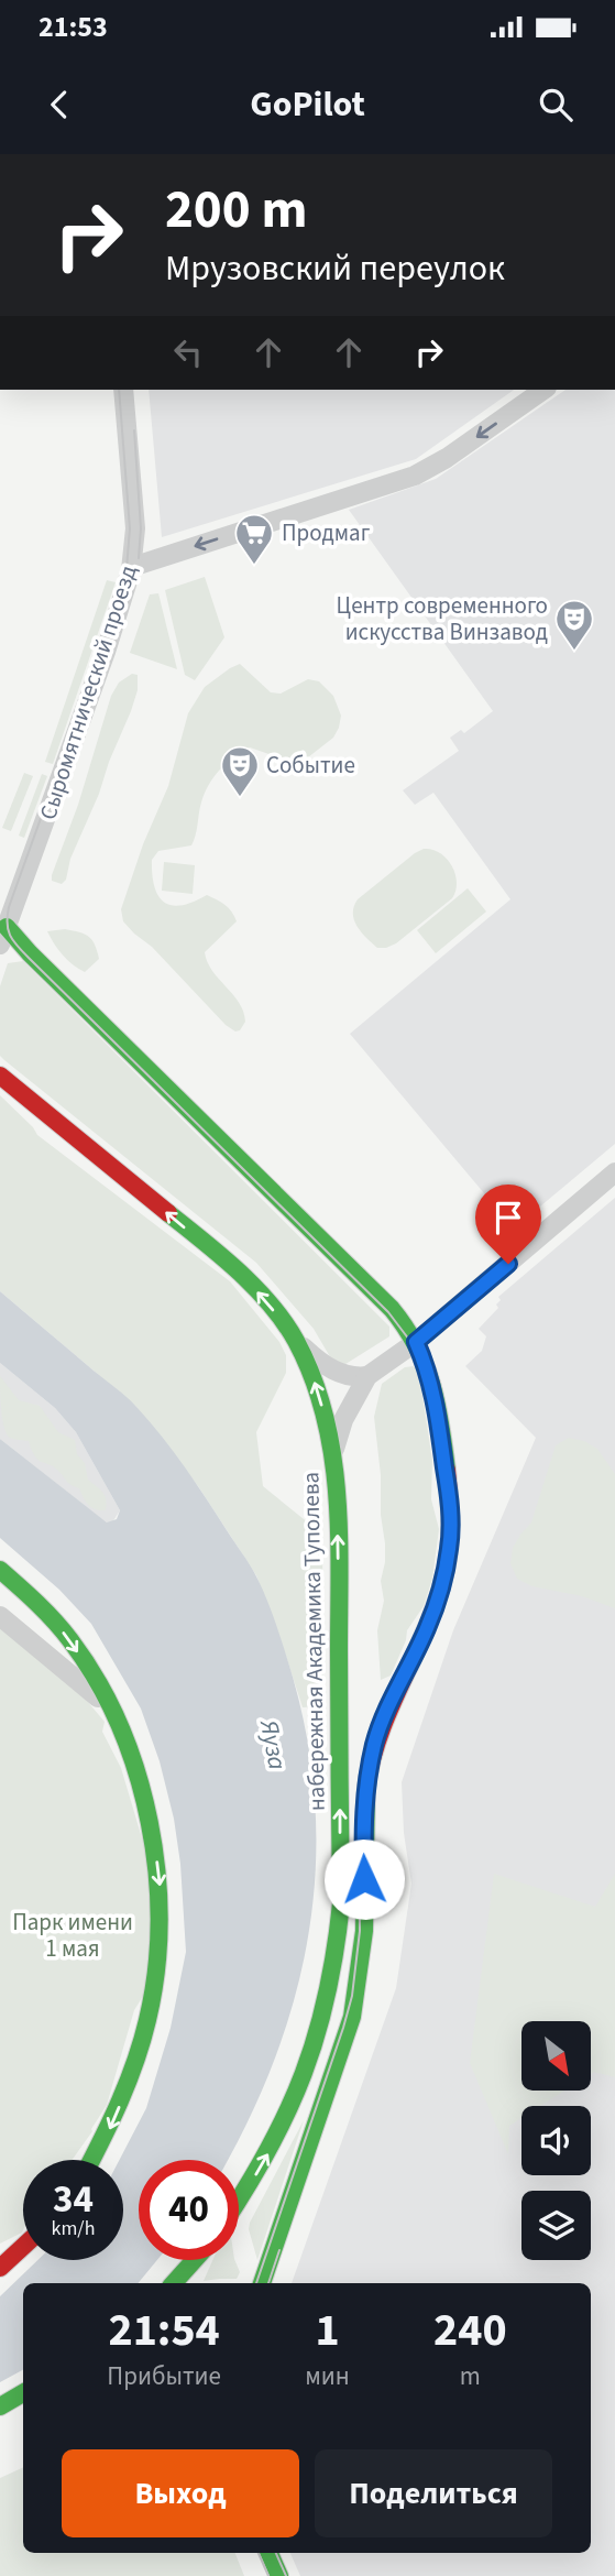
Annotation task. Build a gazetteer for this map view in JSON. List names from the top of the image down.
{
  "streets": {
    "main road": ["набережная Академика Туполева"],
    "street": ["Сыромятнический проезд"]
  },
  "water": ["Яуза"],
  "parks": ["Парк имени 1 мая"],
  "places": {
    "supermarket": ["Продмаг"],
    "theatre": ["Центр современного искусства Винзавод", "Событие"]
  },
  "north": "bottom right",
  "page": {
    "status": "21:53",
    "header": "GoPilot",
    "turn": ["200 m", "Мрузовский переулок"],
    "speed": "34 km/h",
    "limit": "40",
    "eta": [
      "21:54",
      "Прибытие",
      "1",
      "мин",
      "240",
      "m"
    ],
    "buttons": ["Выход", "Поделиться"]
  }
}
